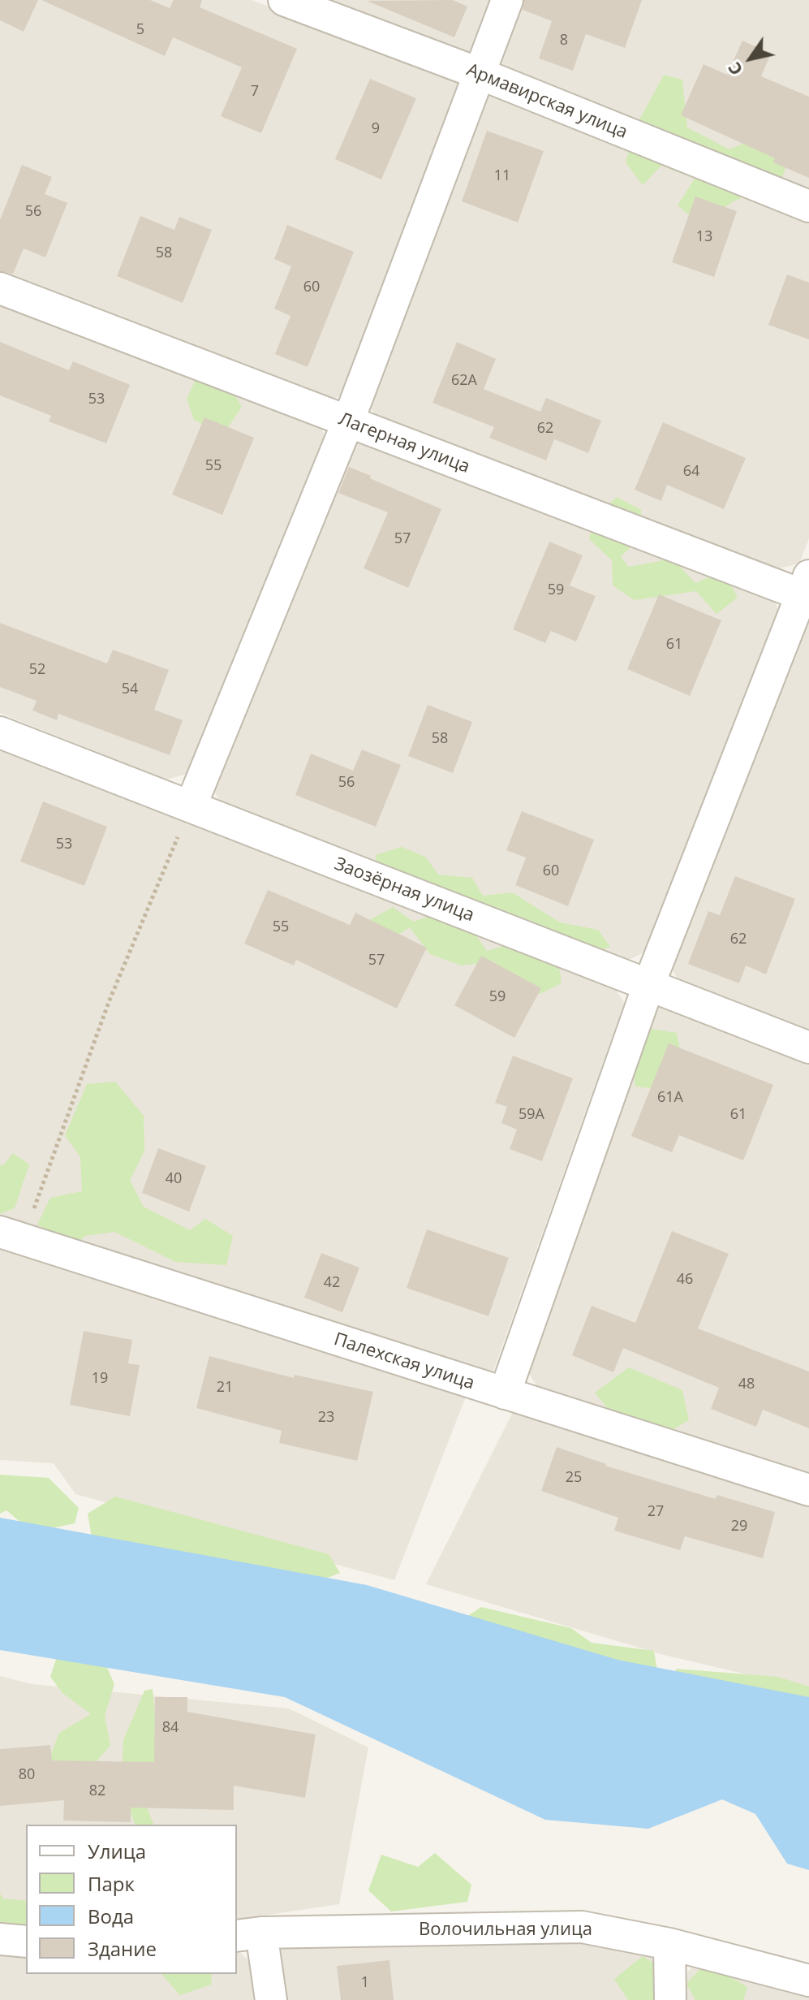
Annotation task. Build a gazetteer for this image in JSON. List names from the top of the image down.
{
  "streets": {
    "street": [
      "Армавирская улица",
      "Лагерная улица",
      "Заозёрная улица",
      "Палехская улица",
      "Волочильная улица"
    ]
  },
  "house_numbers": [
    "5",
    "8",
    "7",
    "9",
    "11",
    "56",
    "13",
    "58",
    "60",
    "62А",
    "53",
    "62",
    "55",
    "64",
    "57",
    "59",
    "61",
    "52",
    "54",
    "58",
    "56",
    "53",
    "60",
    "55",
    "62",
    "57",
    "59",
    "61А",
    "59А",
    "61",
    "40",
    "46",
    "42",
    "19",
    "48",
    "21",
    "23",
    "25",
    "27",
    "29",
    "84",
    "80",
    "82",
    "1"
  ],
  "legend": [
    "Улица",
    "Парк",
    "Вода",
    "Здание"
  ],
  "north": "bottom left"
}
